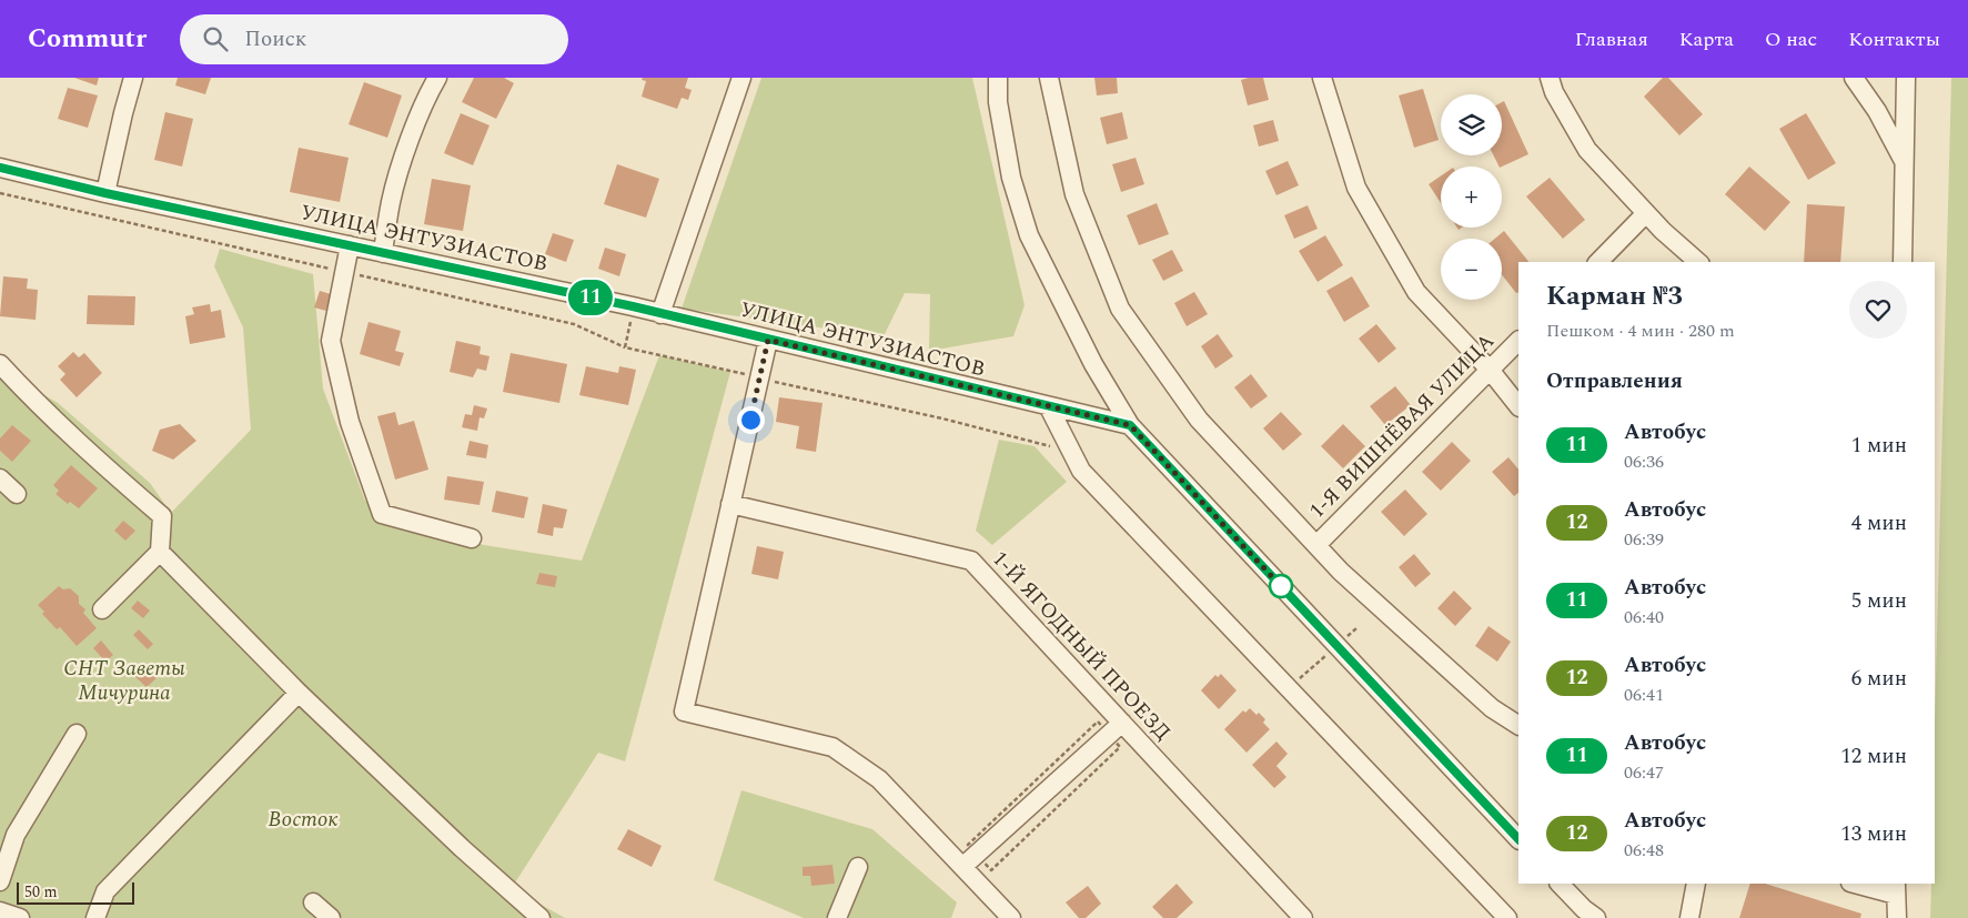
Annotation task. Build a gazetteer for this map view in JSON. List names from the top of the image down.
{
  "streets": {
    "street": ["УЛИЦА ЭНТУЗИАСТОВ", "1-Я ВИШНЁВАЯ УЛИЦА", "1-Й ЯГОДНЫЙ ПРОЕЗД"]
  },
  "parks": ["СНТ Заветы Мичурина", "Восток"],
  "lines": ["bus line 11"],
  "scale_bar": "50 m",
  "page": {
    "header": "Commutr",
    "search": "Поиск",
    "nav": [
      "Главная",
      "Карта",
      "О нас",
      "Контакты"
    ],
    "on_map": "11",
    "map_buttons": ["+", "−"],
    "heading": [
      ["Карман №3", "Пешком · 4 мин · 280 m"],
      "Отправления"
    ],
    "list": [
      {
        "mark": "11",
        "name": "Автобус",
        "note": "06:36",
        "value": "1 мин"
      },
      {
        "mark": "12",
        "name": "Автобус",
        "note": "06:39",
        "value": "4 мин"
      },
      {
        "mark": "11",
        "name": "Автобус",
        "note": "06:40",
        "value": "5 мин"
      },
      {
        "mark": "12",
        "name": "Автобус",
        "note": "06:41",
        "value": "6 мин"
      },
      {
        "mark": "11",
        "name": "Автобус",
        "note": "06:47",
        "value": "12 мин"
      },
      {
        "mark": "12",
        "name": "Автобус",
        "note": "06:48",
        "value": "13 мин"
      }
    ],
    "scale": "50 m"
  }
}
